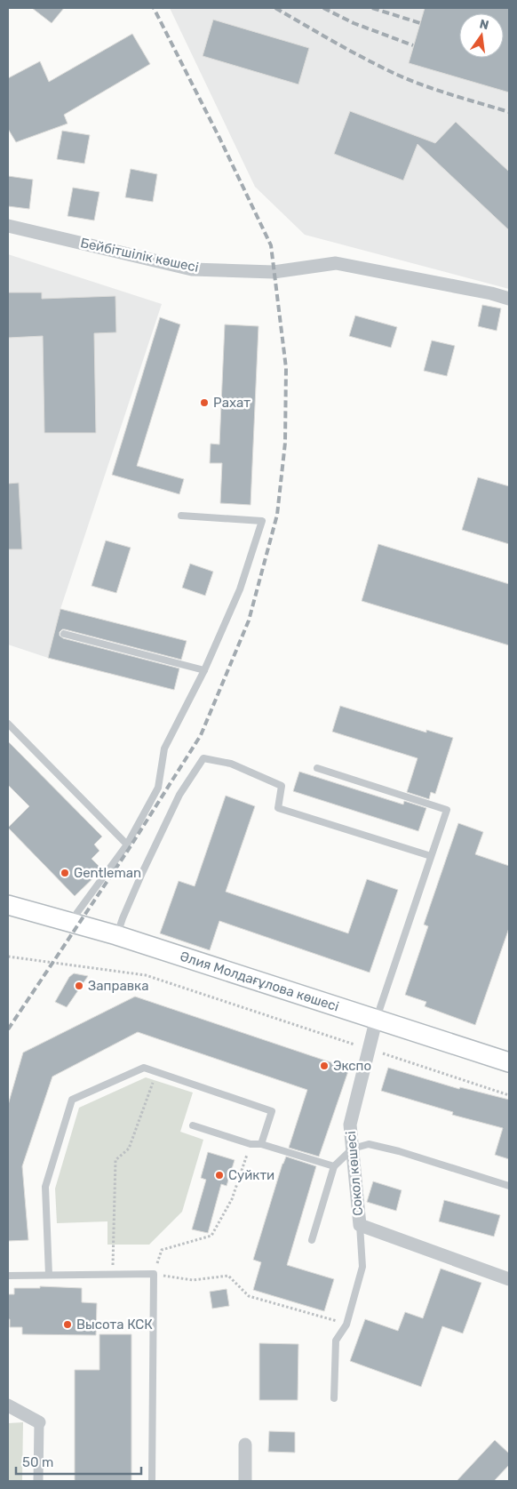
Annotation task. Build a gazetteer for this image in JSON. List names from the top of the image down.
{
  "streets": {
    "main road": ["Әлия Молдағұлова көшесі"],
    "street": ["Бейбітшілік көшесі", "Сокол көшесі"]
  },
  "crossings": [
    ["Әлия Молдағұлова көшесі", "Сокол көшесі"]
  ],
  "places": [
    "Рахат",
    "Gentleman",
    "Заправка",
    "Экспо",
    "Суйкти",
    "Высота КСК"
  ],
  "scale_bar": "50 m",
  "north": "top"
}
